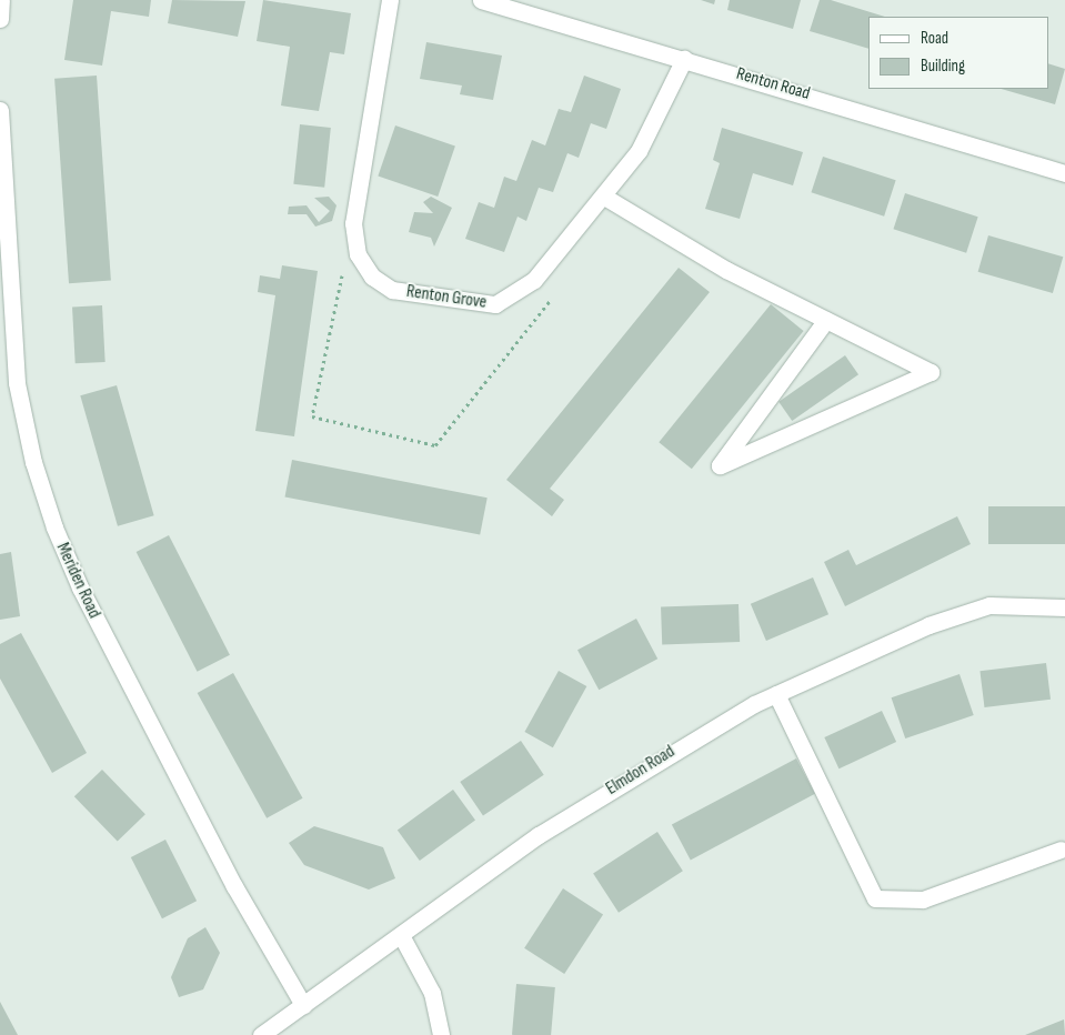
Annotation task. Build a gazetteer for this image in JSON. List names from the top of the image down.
{
  "streets": {
    "street": [
      "Renton Road",
      "Renton Grove",
      "Meriden Road",
      "Elmdon Road"
    ]
  },
  "crossings": [
    ["Renton Road", "Renton Grove"],
    ["Meriden Road", "Elmdon Road"]
  ],
  "legend": ["Road", "Building"]
}
